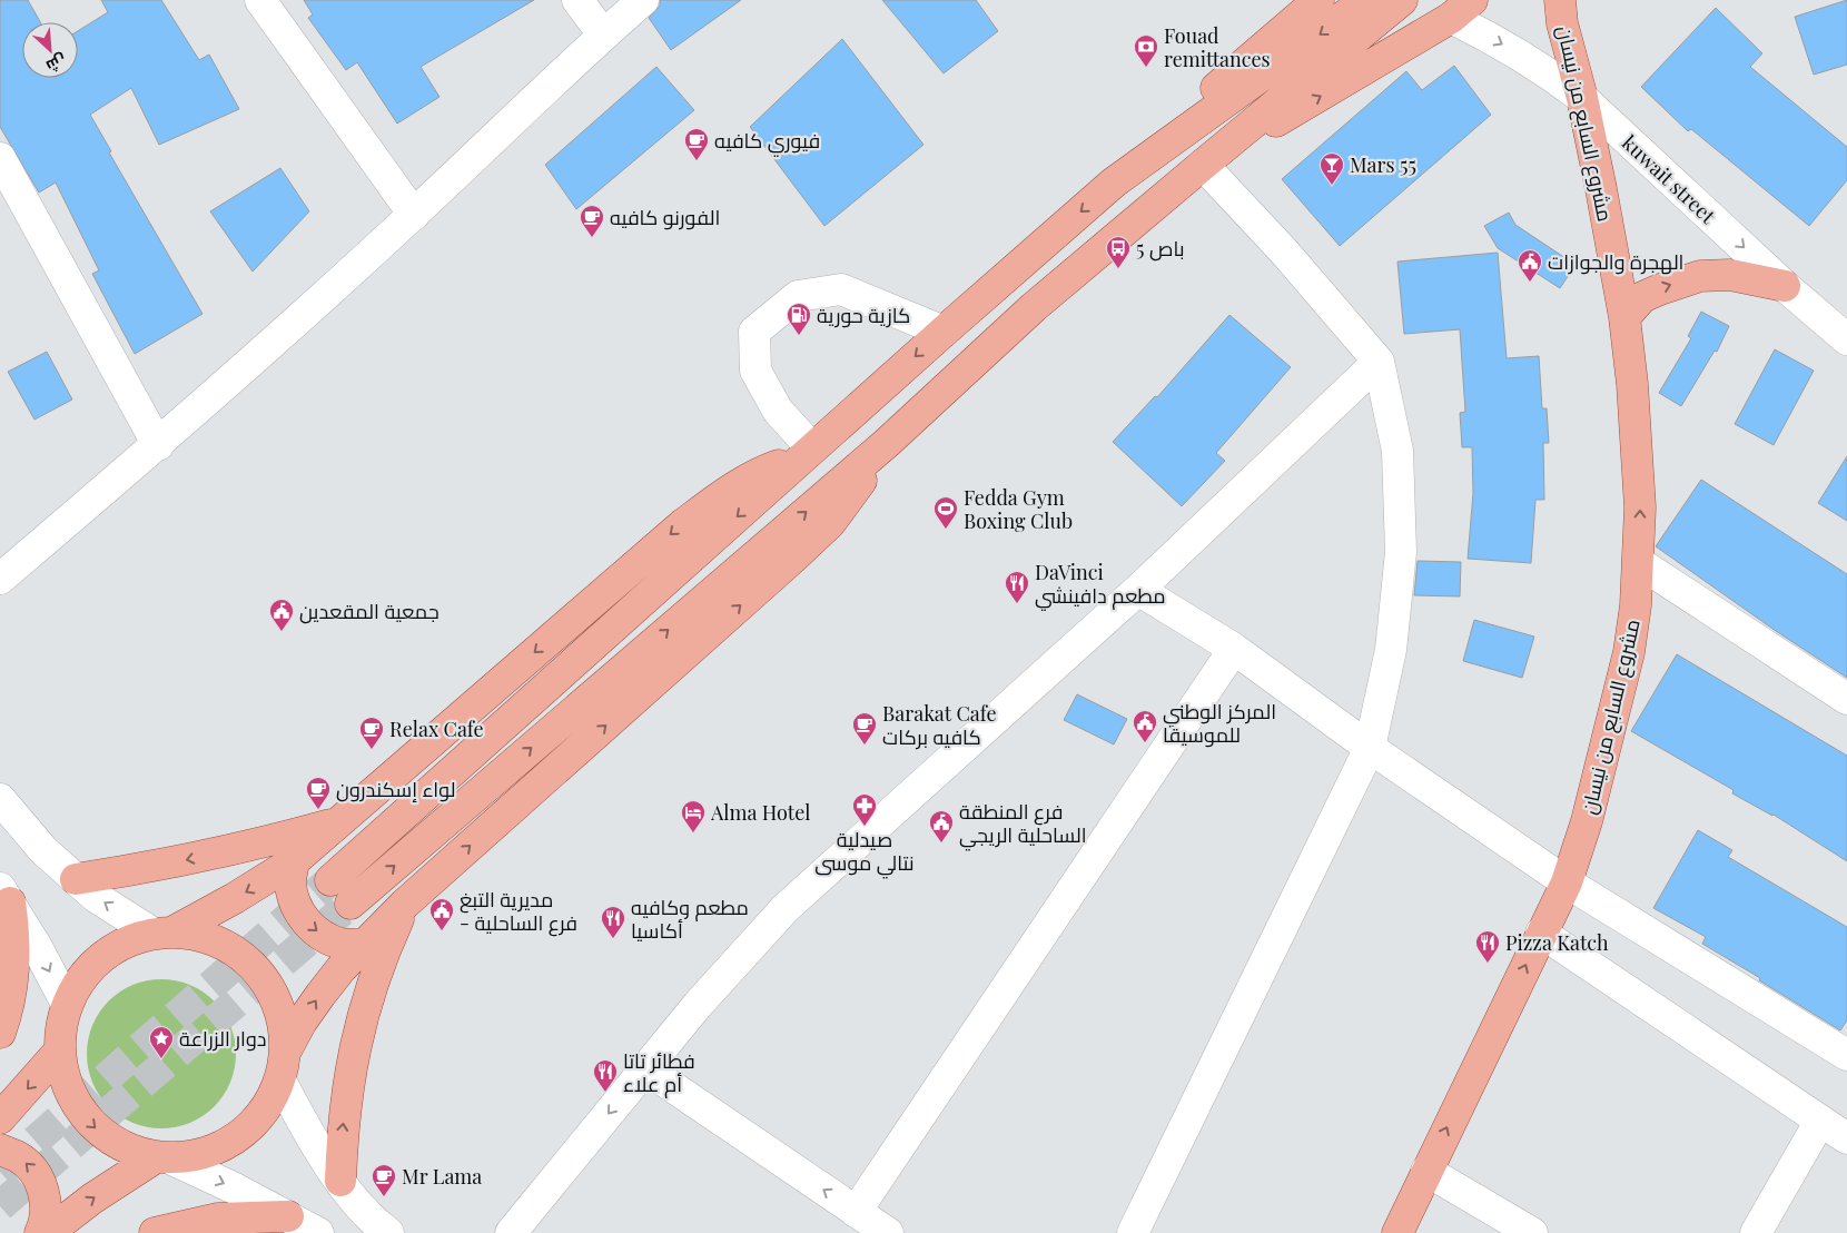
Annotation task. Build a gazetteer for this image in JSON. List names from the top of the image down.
{
  "streets": {
    "main road": ["مشروع السابع من نيسان"],
    "street": ["kuwait street"]
  },
  "crossings": [
    ["مشروع السابع من نيسان", "kuwait street"]
  ],
  "one_way": ["مشروع السابع من نيسان", "kuwait street"],
  "places": {
    "bank": ["Fouad remittances"],
    "cafe": [
      "فيوري كافيه",
      "الفورنو كافيه",
      "Barakat Cafe كافيه بركات",
      "Relax Cafe",
      "لواء إسكندرون",
      "Mr Lama"
    ],
    "bar": ["Mars 55"],
    "bus stop": ["باص 5"],
    "public building": [
      "الهجرة والجوازات",
      "جمعية المقعدين",
      "المركز الوطني للموسيقا",
      "فرع المنطقة الساحلية الريجي",
      "مديرية التبغ - فرع الساحلية"
    ],
    "fuel station": ["كازية حورية"],
    "sports": ["Fedda Gym Boxing Club"],
    "restaurant": [
      "DaVinci مطعم دافينشي",
      "مطعم وكافيه أكاسيا",
      "Pizza Katch",
      "فطائر تاتا أم علاء"
    ],
    "pharmacy": ["صيدلية نتالي موسى"],
    "hotel": ["Alma Hotel"],
    "place": ["دوار الزراعة"]
  },
  "north": "bottom right"
}
